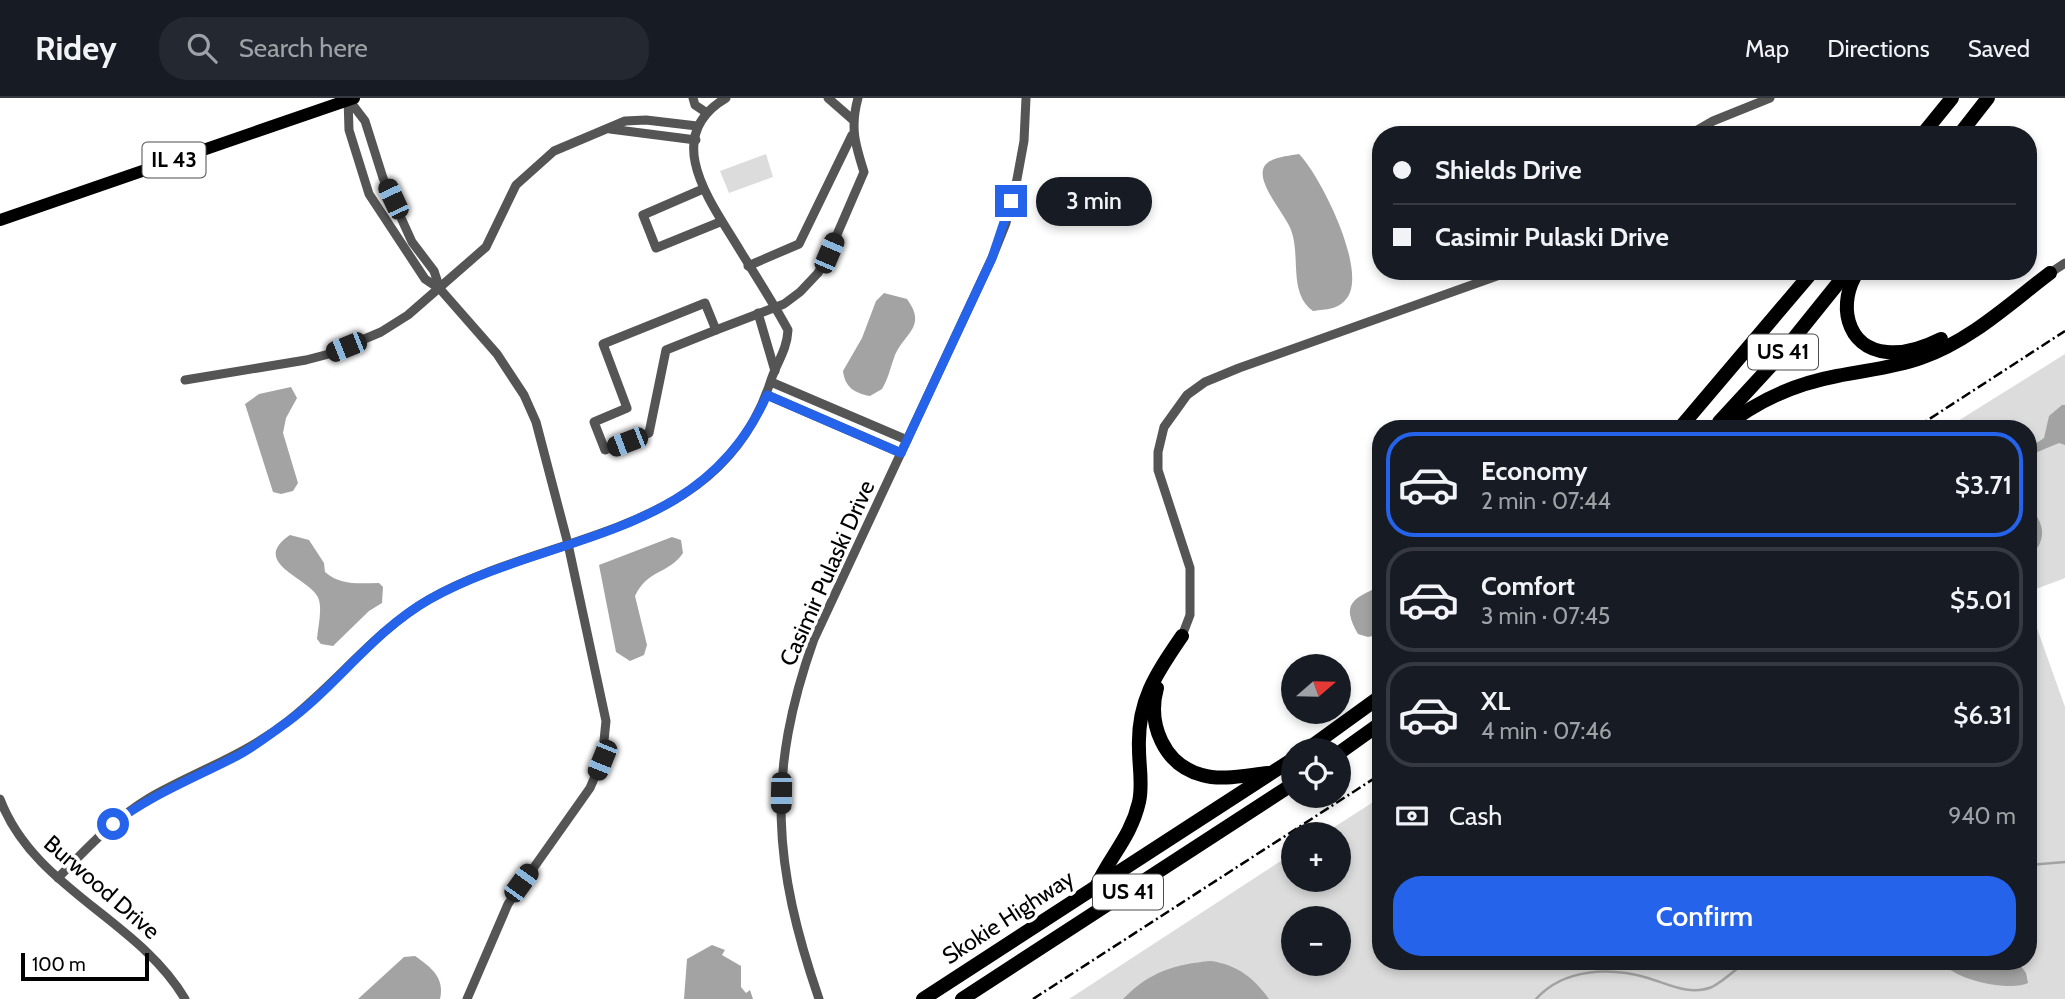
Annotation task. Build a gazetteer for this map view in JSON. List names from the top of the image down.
{
  "streets": {
    "highway": ["US 41", "Skokie Highway"],
    "main road": ["IL 43"],
    "street": ["Casimir Pulaski Drive", "Burwood Drive"]
  },
  "scale_bar": "100 m",
  "north": "right",
  "page": {
    "header": "Ridey",
    "search": "Search here",
    "nav": ["Map", "Directions", "Saved"],
    "banner": ["Shields Drive", "Casimir Pulaski Drive"],
    "bubble": "3 min",
    "list": [
      {
        "name": "Economy",
        "note": "2 min · 07:44",
        "value": "$3.71"
      },
      {
        "name": "Comfort",
        "note": "3 min · 07:45",
        "value": "$5.01"
      },
      {
        "name": "XL",
        "note": "4 min · 07:46",
        "value": "$6.31"
      }
    ],
    "map_buttons": ["+", "−"],
    "pay": ["Cash", "940 m"],
    "buttons": "Confirm",
    "scale": "100 m"
  }
}
